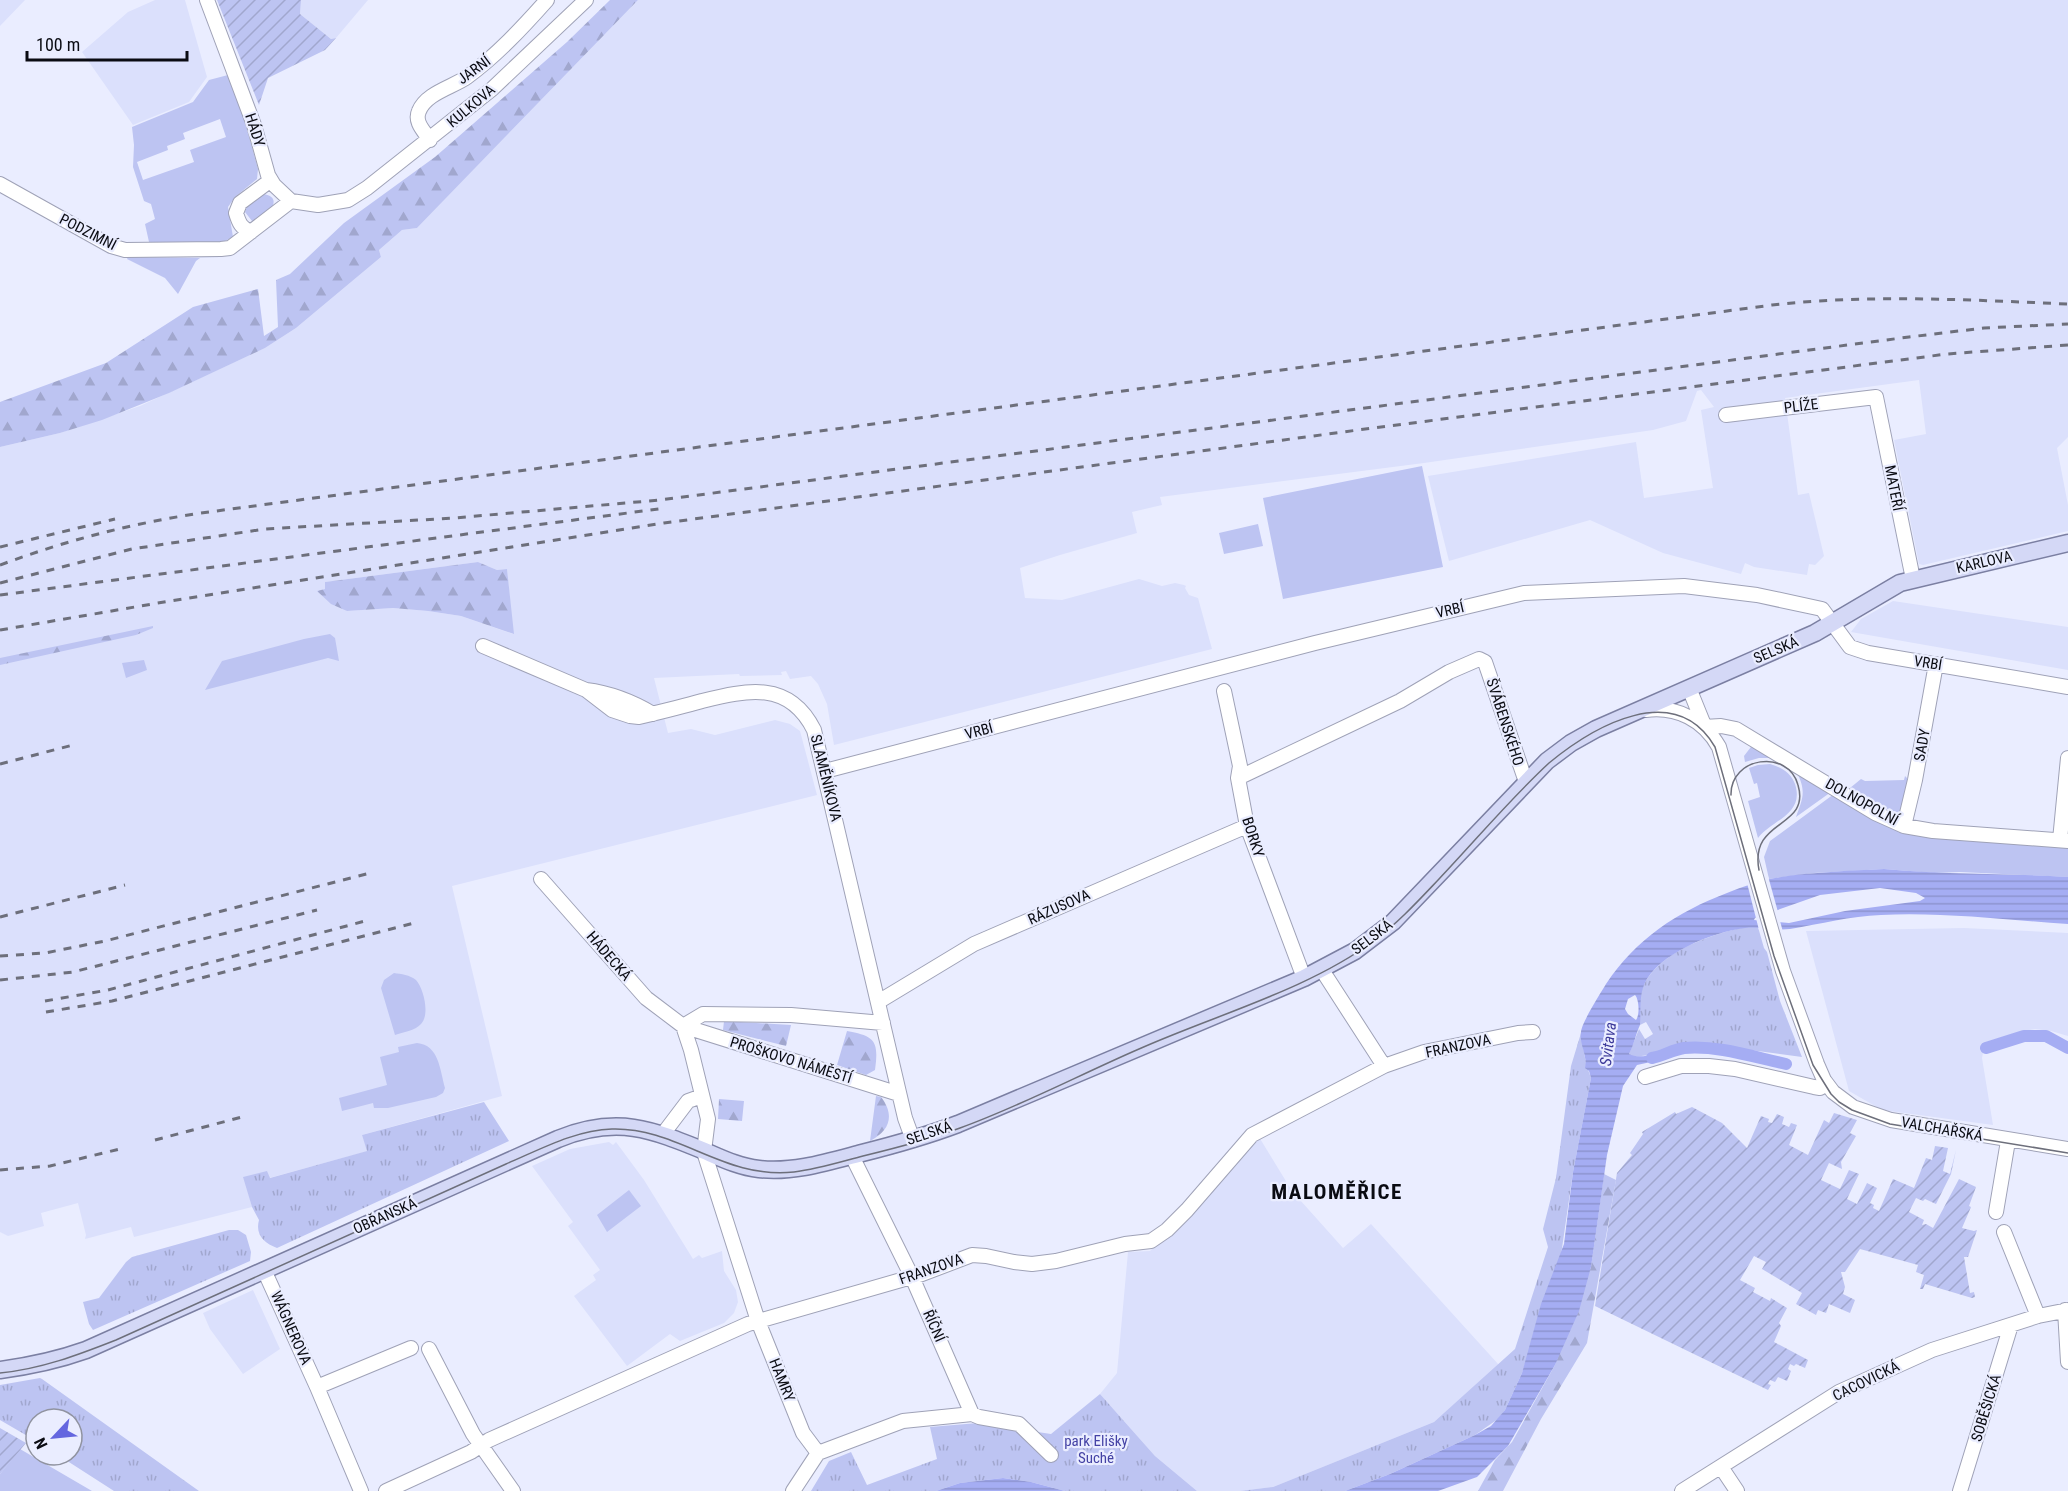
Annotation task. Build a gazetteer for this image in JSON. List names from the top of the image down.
{
  "streets": {
    "main road": ["KARLOVA", "SELSKÁ", "OBŘANSKÁ"],
    "street": [
      "JARNÍ",
      "KULKOVA",
      "HÁDY",
      "PODZIMNÍ",
      "PLÍŽE",
      "MATEŘÍ",
      "VRBÍ",
      "ŠVÁBENSKÉHO",
      "SADY",
      "SLAMĚNÍKOVA",
      "DOLNOPOLNÍ",
      "BORKY",
      "RÁZUSOVA",
      "HÁDECKÁ",
      "FRANZOVA",
      "PROŠKOVO NÁMĚSTÍ",
      "VALCHAŘSKÁ",
      "ŘÍČNÍ",
      "WÁGNEROVA",
      "HAMRY",
      "CACOVICKÁ",
      "SOBĚŠICKÁ"
    ]
  },
  "crossings": [
    ["JARNÍ", "KULKOVA"],
    ["KULKOVA", "HÁDY"],
    ["KULKOVA", "PODZIMNÍ"],
    ["HÁDY", "PODZIMNÍ"],
    ["PLÍŽE", "MATEŘÍ"],
    ["MATEŘÍ", "KARLOVA"],
    ["MATEŘÍ", "SELSKÁ"],
    ["KARLOVA", "SELSKÁ"],
    ["VRBÍ", "SELSKÁ"],
    ["VRBÍ", "SADY"],
    ["VRBÍ", "SLAMĚNÍKOVA"],
    ["SELSKÁ", "ŠVÁBENSKÉHO"],
    ["SELSKÁ", "DOLNOPOLNÍ"],
    ["SELSKÁ", "BORKY"],
    ["SELSKÁ", "OBŘANSKÁ"],
    ["SELSKÁ", "ŘÍČNÍ"],
    ["ŠVÁBENSKÉHO", "BORKY"],
    ["SADY", "DOLNOPOLNÍ"],
    ["SLAMĚNÍKOVA", "RÁZUSOVA"],
    ["DOLNOPOLNÍ", "VALCHAŘSKÁ"],
    ["BORKY", "RÁZUSOVA"],
    ["HÁDECKÁ", "PROŠKOVO NÁMĚSTÍ"],
    ["FRANZOVA", "ŘÍČNÍ"],
    ["FRANZOVA", "HAMRY"],
    ["OBŘANSKÁ", "WÁGNEROVA"],
    ["OBŘANSKÁ", "HAMRY"],
    ["CACOVICKÁ", "SOBĚŠICKÁ"]
  ],
  "districts": ["MALOMĚŘICE"],
  "water": ["Svitava"],
  "parks": ["park Elišky Suché"],
  "scale_bar": "100 m",
  "north": "bottom left"
}
